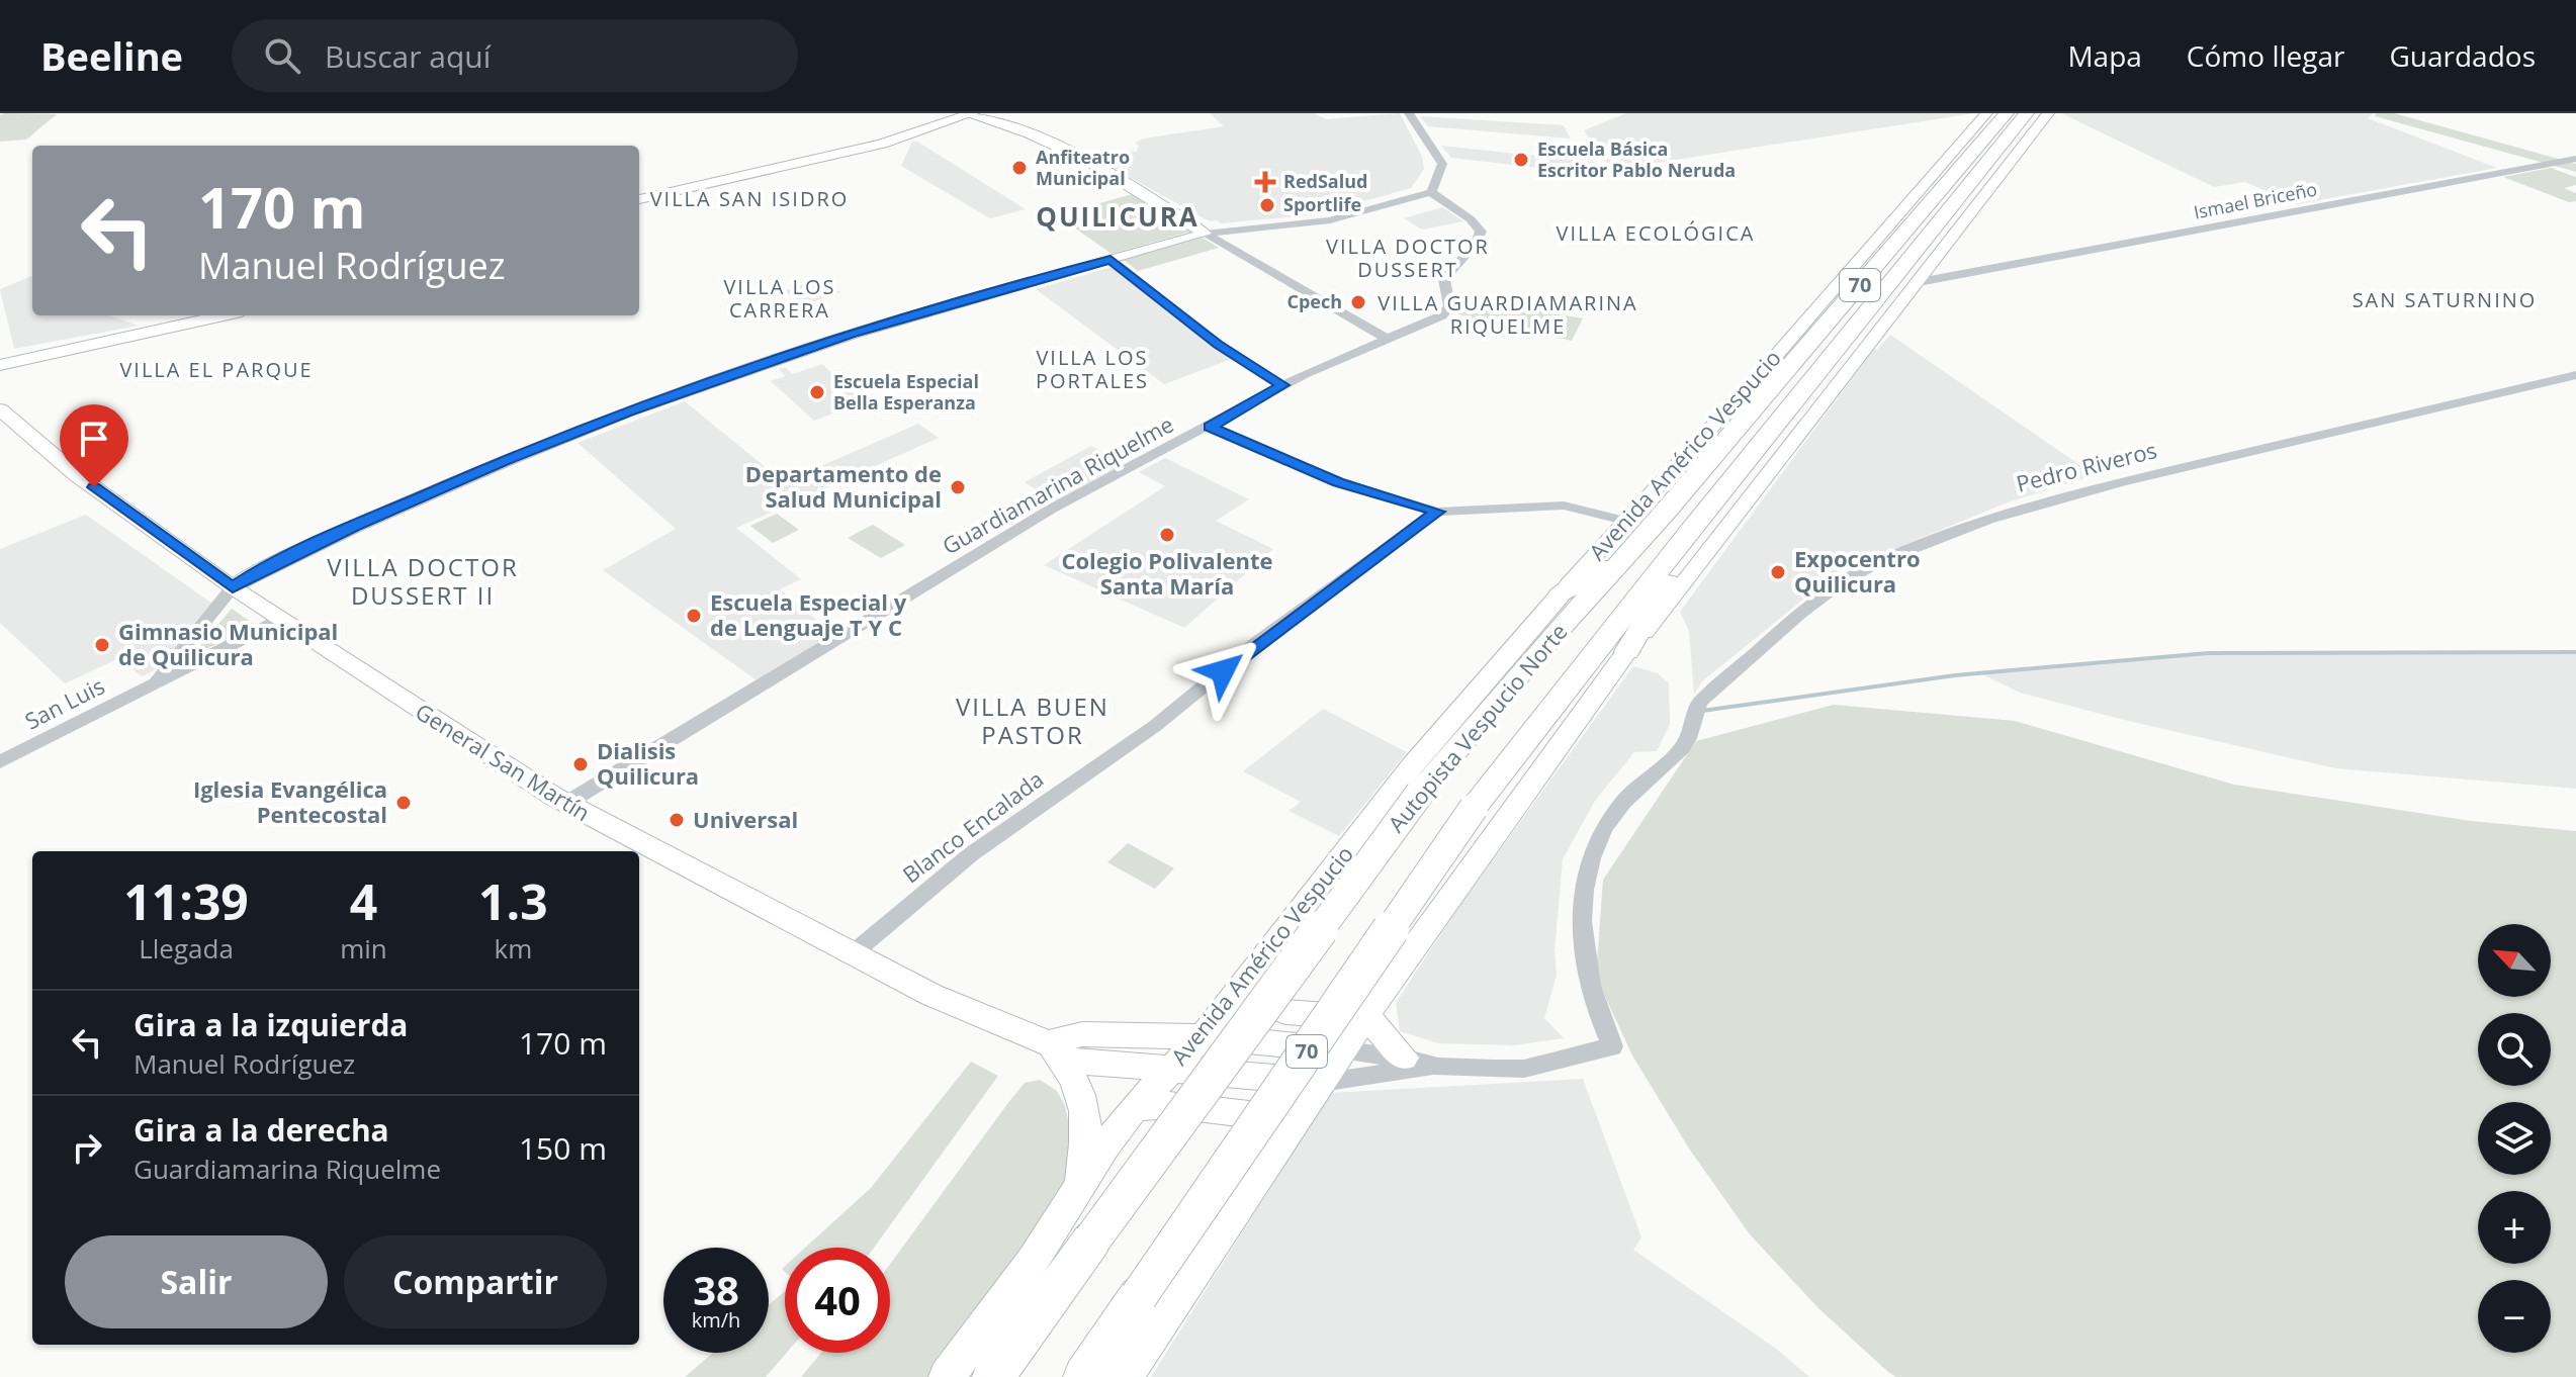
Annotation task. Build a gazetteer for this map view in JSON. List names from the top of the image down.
{
  "streets": {
    "highway": ["70", "Autopista Vespucio Norte"],
    "main road": ["Avenida Américo Vespucio", "General San Martín"],
    "street": [
      "Ismael Briceño",
      "Pedro Riveros",
      "Guardiamarina Riquelme",
      "San Luis",
      "Blanco Encalada"
    ]
  },
  "crossings": [
    ["Avenida Américo Vespucio", "General San Martín"],
    ["Guardiamarina Riquelme", "General San Martín"],
    ["San Luis", "General San Martín"],
    ["General San Martín", "Blanco Encalada"]
  ],
  "districts": [
    "VILLA SAN ISIDRO",
    "QUILICURA",
    "VILLA ECOLÓGICA",
    "VILLA DOCTOR DUSSERT",
    "VILLA LOS CARRERA",
    "SAN SATURNINO",
    "VILLA GUARDIAMARINA RIQUELME",
    "VILLA LOS PORTALES",
    "VILLA EL PARQUE",
    "VILLA DOCTOR DUSSERT II",
    "VILLA BUEN PASTOR"
  ],
  "places": {
    "other": [
      "Escuela Básica Escritor Pablo Neruda",
      "Anfiteatro Municipal",
      "Sportlife",
      "Cpech",
      "Escuela Especial Bella Esperanza",
      "Departamento de Salud Municipal",
      "Colegio Polivalente Santa María",
      "Expocentro Quilicura",
      "Escuela Especial y de Lenguaje T Y C",
      "Gimnasio Municipal de Quilicura",
      "Dialisis Quilicura",
      "Iglesia Evangélica Pentecostal",
      "Universal"
    ],
    "health": ["RedSalud"]
  },
  "north": "top left",
  "page": {
    "header": "Beeline",
    "search": "Buscar aquí",
    "nav": ["Mapa", "Cómo llegar", "Guardados"],
    "turn": ["170 m", "Manuel Rodríguez"],
    "eta": [
      "11:39",
      "Llegada",
      "4",
      "min",
      "1.3",
      "km"
    ],
    "map_buttons": ["+", "−"],
    "list": [
      {
        "name": "Gira a la izquierda",
        "note": "Manuel Rodríguez",
        "value": "170 m"
      },
      {
        "name": "Gira a la derecha",
        "note": "Guardiamarina Riquelme",
        "value": "150 m"
      }
    ],
    "buttons": ["Salir", "Compartir"],
    "speed": "38 km/h",
    "limit": "40"
  }
}
